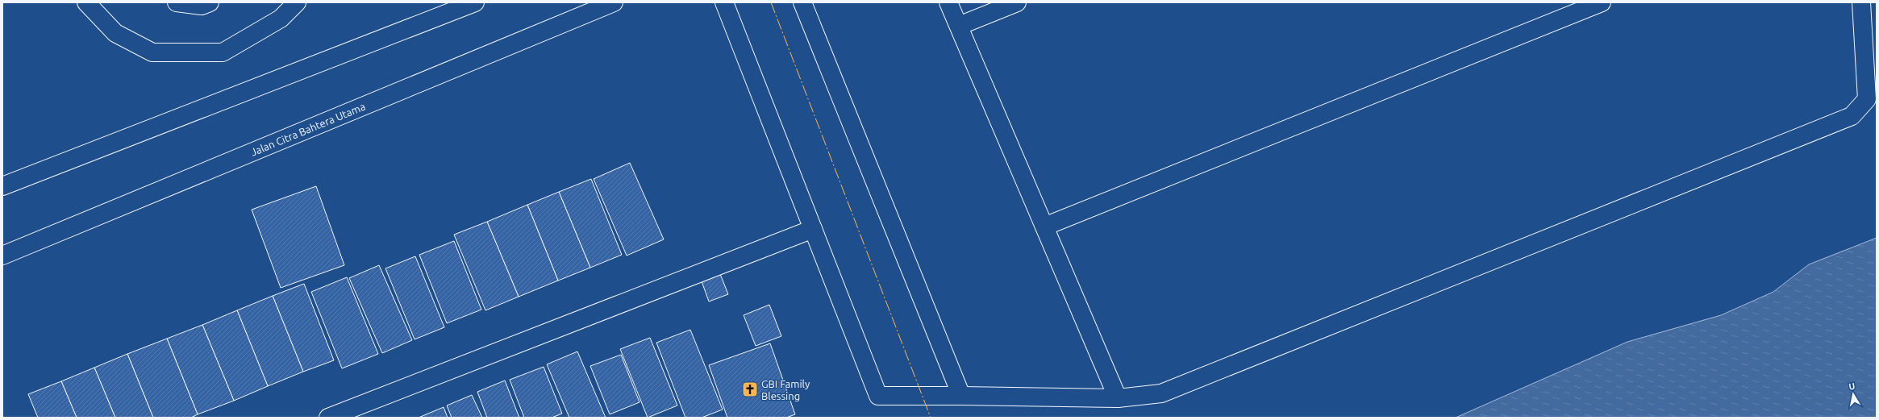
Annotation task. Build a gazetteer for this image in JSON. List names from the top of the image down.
{
  "streets": {
    "street": ["Jalan Citra Bahtera Utama"]
  },
  "places": {
    "church": ["GBI Family Blessing"]
  },
  "north": "top"
}
